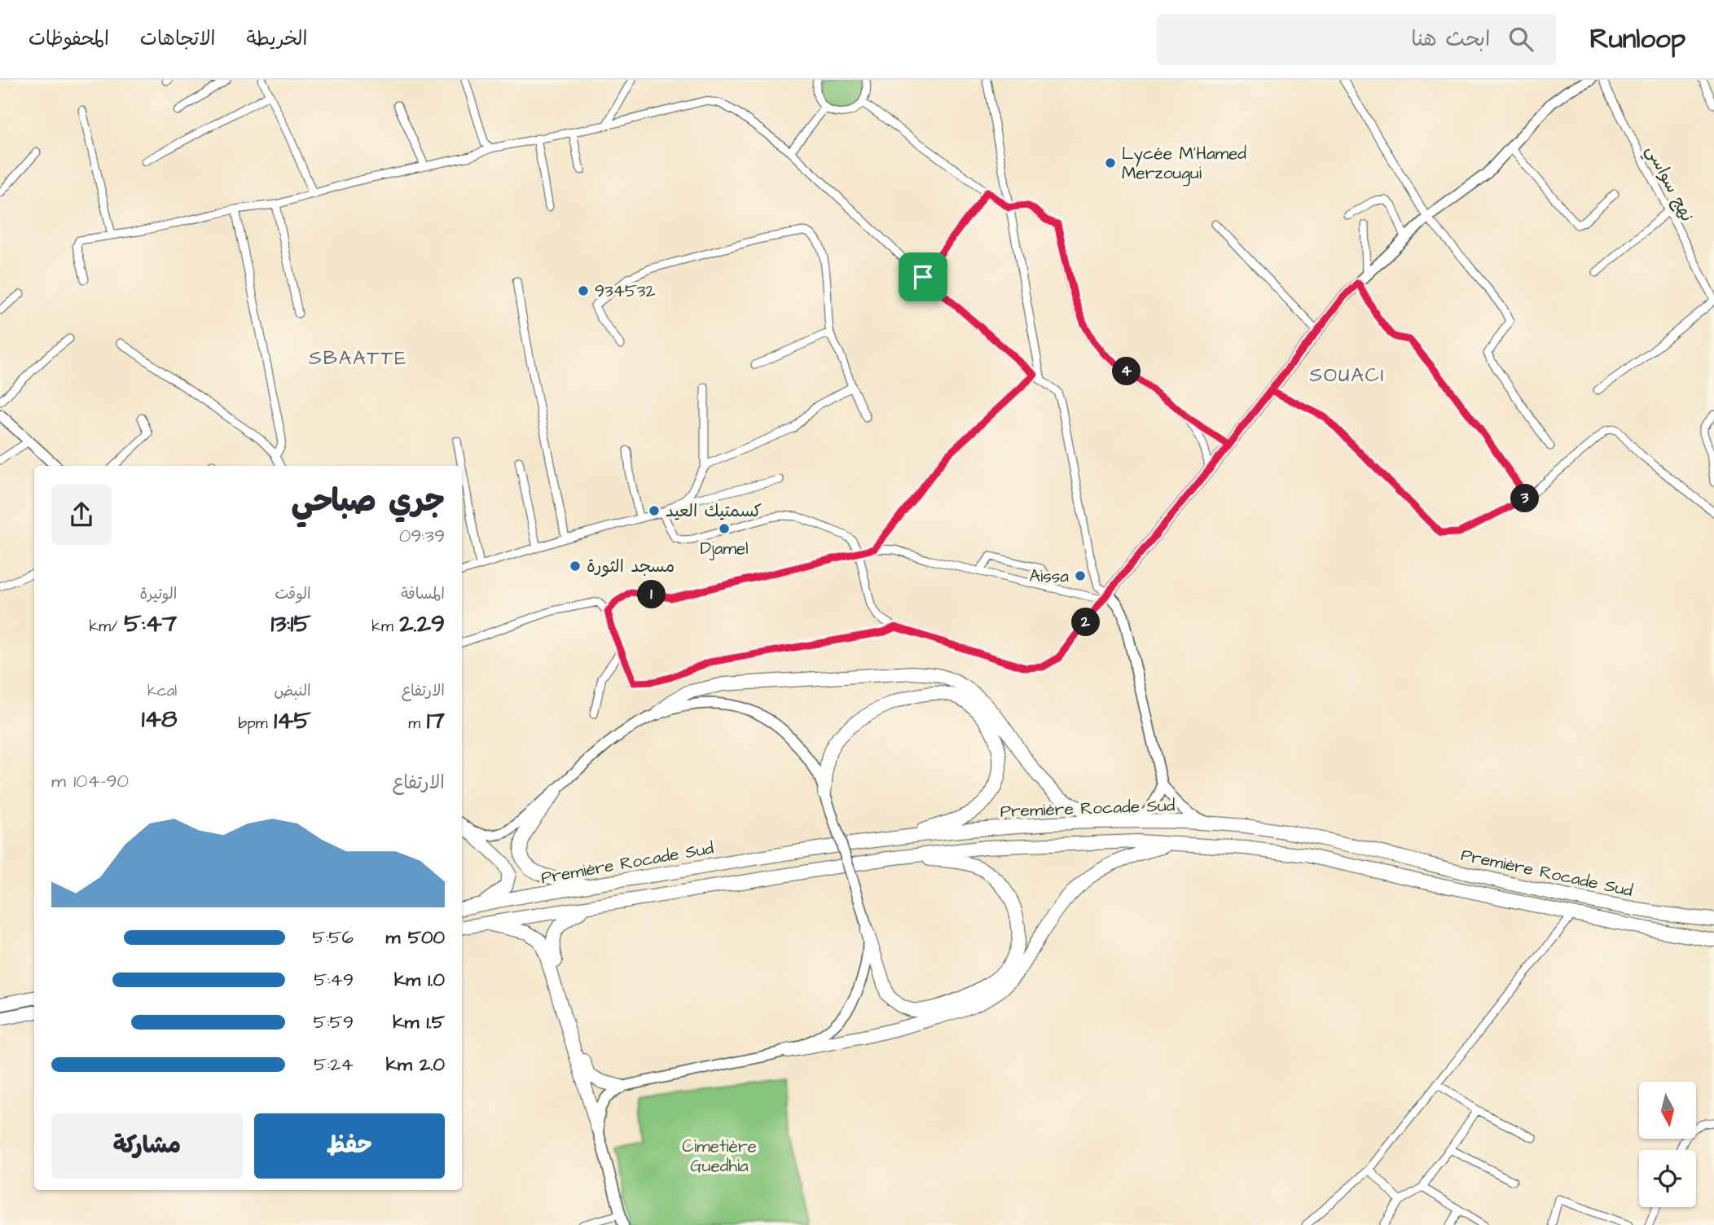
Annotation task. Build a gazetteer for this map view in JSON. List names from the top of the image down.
{
  "streets": {
    "highway": ["Première Rocade Sud"],
    "street": ["نهج سواسي"]
  },
  "districts": ["SBAATTE", "SOUACI"],
  "parks": ["Cimetière Guedhia"],
  "places": [
    "Lycée M'Hamed Merzougui",
    "934532",
    "كسمتيك العيد",
    "Djamel",
    "مسجد الثورة",
    "Aissa"
  ],
  "north": "bottom",
  "page": {
    "header": "Runloop",
    "search": "ابحث هنا",
    "nav": ["الخريطة", "الاتجاهات", "المحفوظات"],
    "pins": [
      "4",
      "3",
      "1",
      "2"
    ],
    "heading": ["جري صباحي", "09:39"],
    "stats": [
      ["المسافة", "2.29 km"],
      ["الوقت", "13:15"],
      ["الوتيرة", "5:47 /km"],
      ["الارتفاع", "17 m"],
      ["النبض", "145 bpm"],
      ["kcal", "148"]
    ],
    "chart": ["الارتفاع", "90–104 m"],
    "list": [
      {
        "name": "500 m",
        "note": "5:56"
      },
      {
        "name": "1.0 km",
        "note": "5:49"
      },
      {
        "name": "1.5 km",
        "note": "5:59"
      },
      {
        "name": "2.0 km",
        "note": "5:24"
      }
    ],
    "buttons": ["حفظ", "مشاركة"]
  }
}
